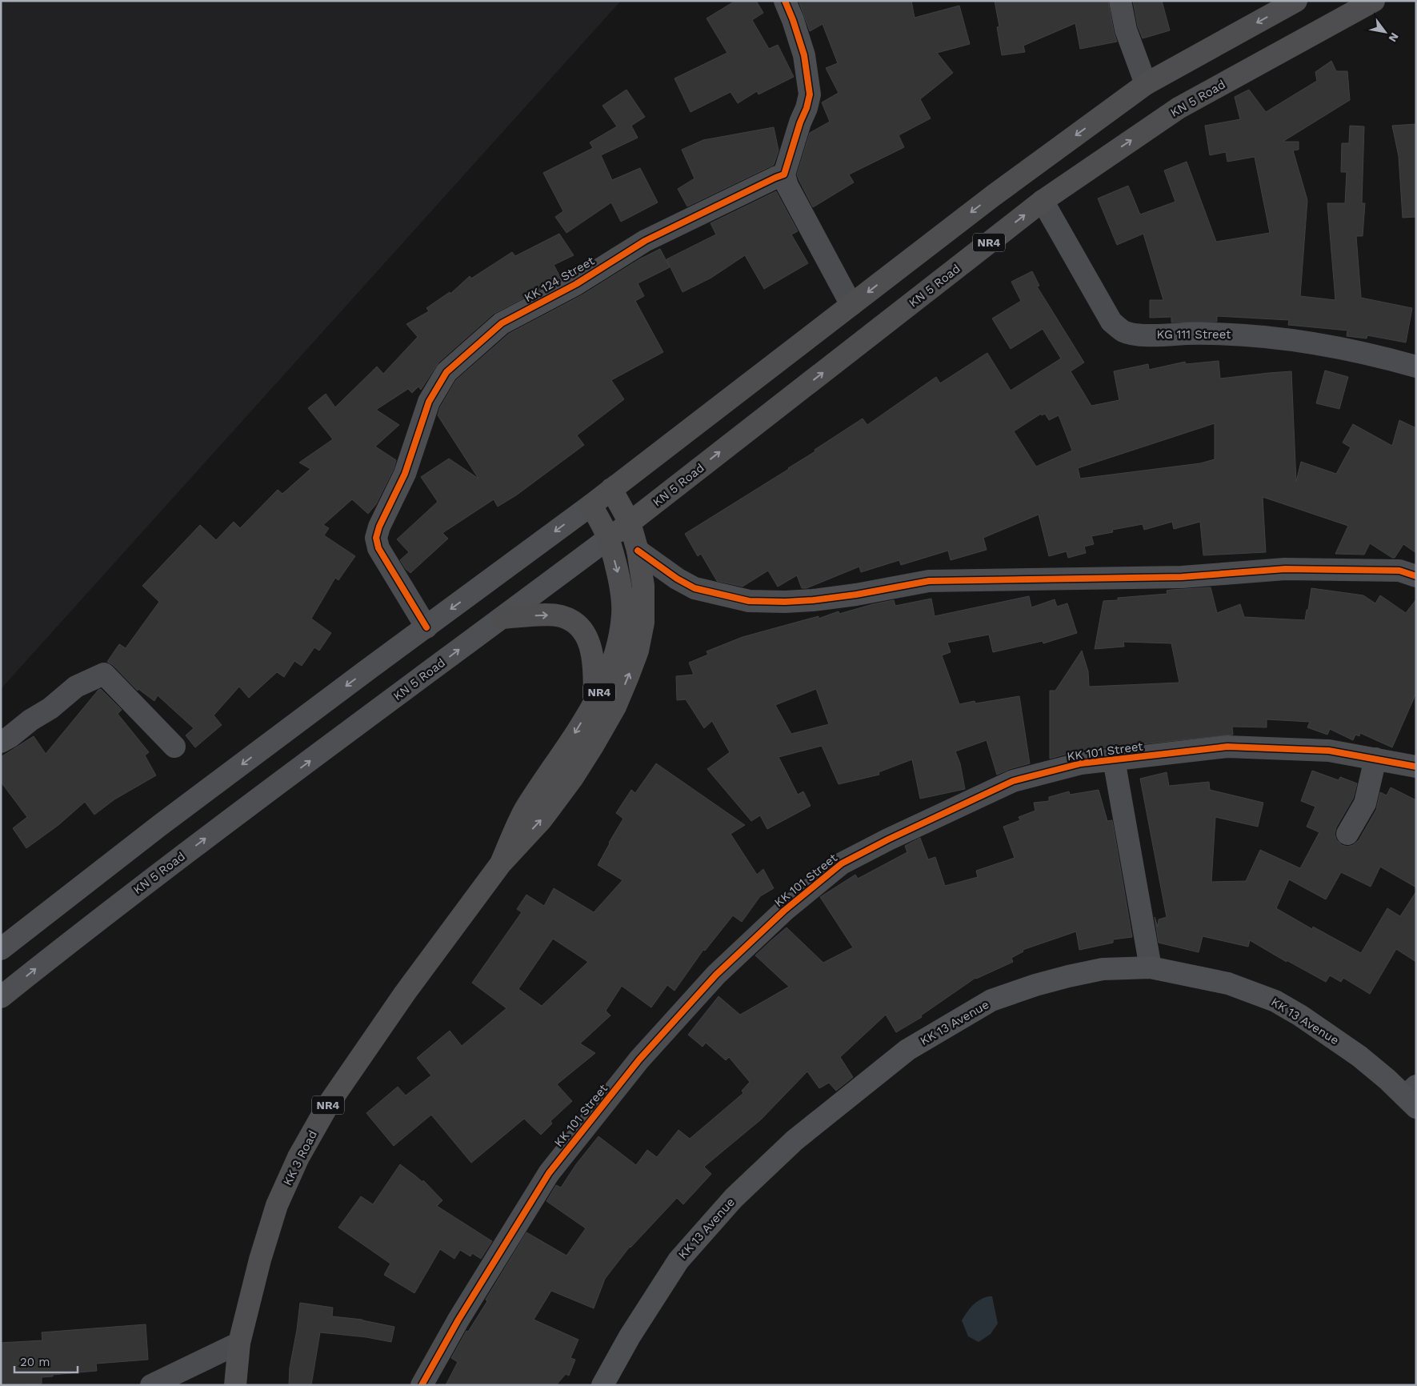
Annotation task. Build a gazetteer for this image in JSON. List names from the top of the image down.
{
  "streets": {
    "highway": ["KN 5 Road", "NR4", "KK 3 Road"],
    "main road": ["KK 13 Avenue"],
    "street": ["KK 124 Street", "KG 111 Street", "KK 101 Street"]
  },
  "crossings": [
    ["KN 5 Road", "NR4"],
    ["KN 5 Road", "KG 111 Street"],
    ["NR4", "KK 3 Road"]
  ],
  "scale_bar": "20 m",
  "north": "bottom right"
}
